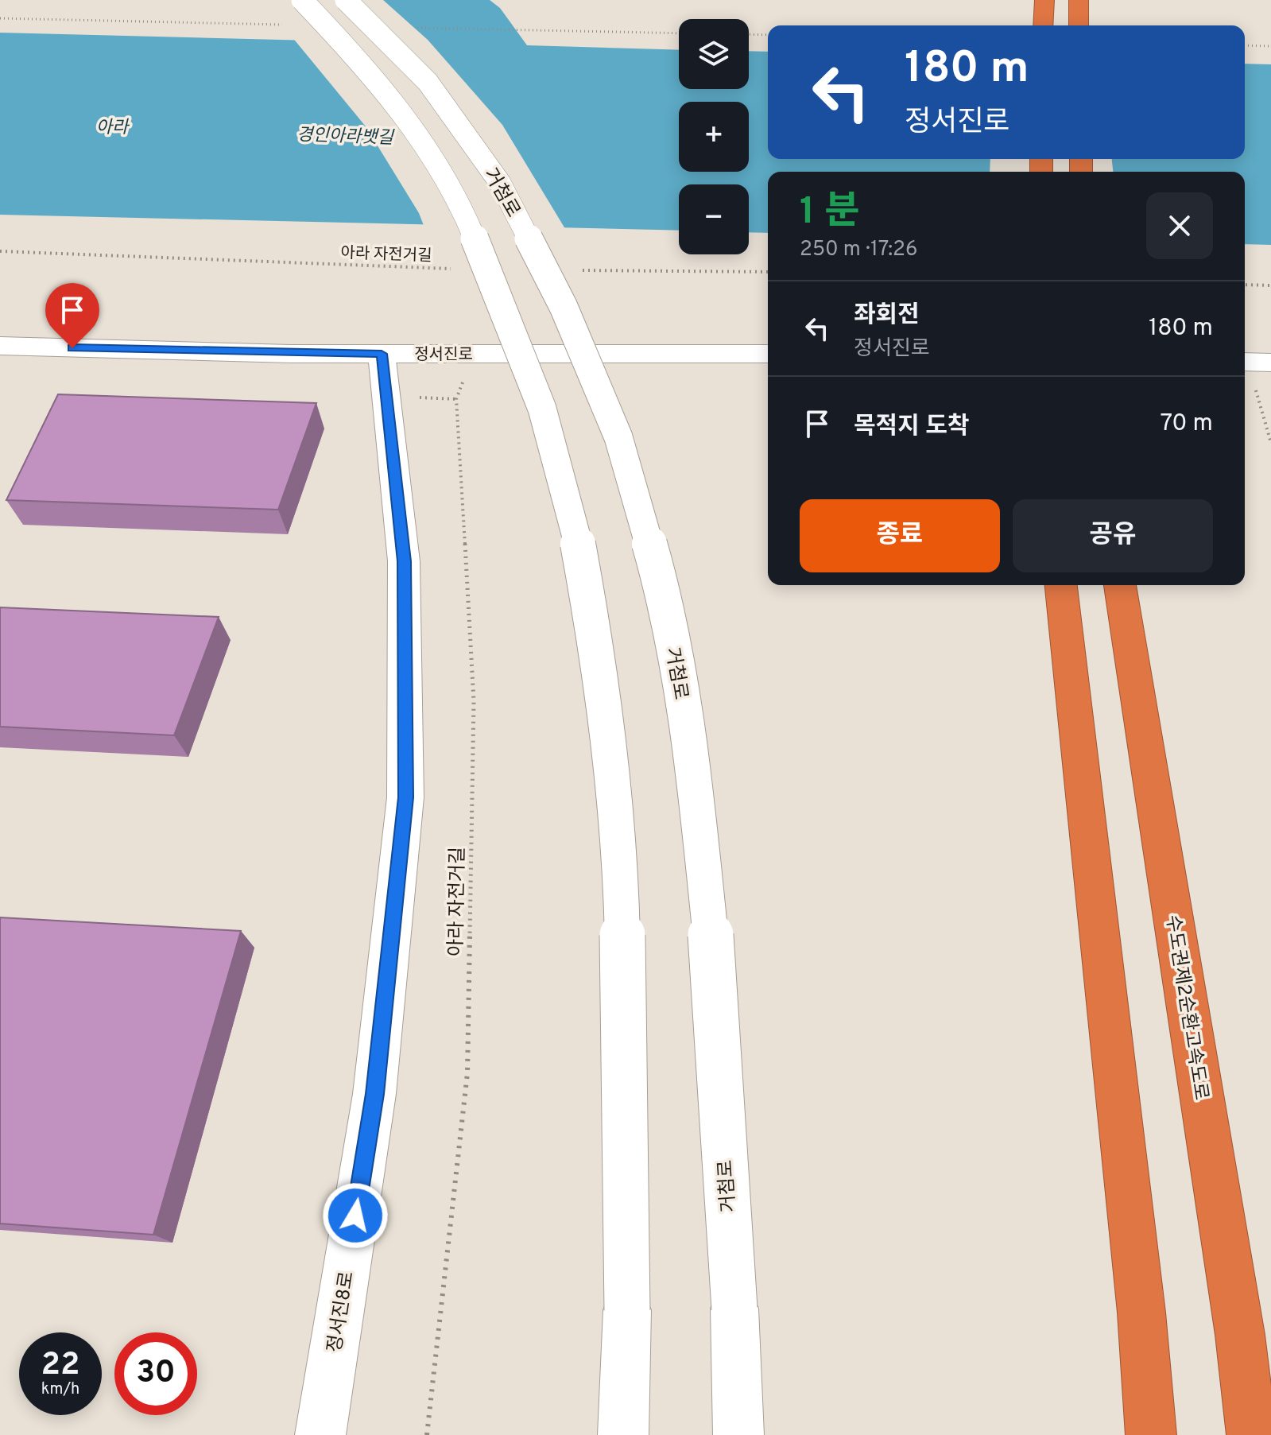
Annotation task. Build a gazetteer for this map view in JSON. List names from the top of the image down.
{
  "streets": {
    "highway": ["수도권제2순환고속도로"],
    "street": ["거첨로", "정서진로", "정서진8로"],
    "path": ["아라 자전거길"]
  },
  "crossings": [
    ["정서진로", "정서진8로"]
  ],
  "water": ["아라", "경인아라뱃길"],
  "page": {
    "map_buttons": ["+", "−"],
    "turn": ["180 m", "정서진로"],
    "heading": ["1 분", "250 m · 17:26"],
    "list": [
      {
        "name": "좌회전",
        "note": "정서진로",
        "value": "180 m"
      },
      {
        "name": "목적지 도착",
        "value": "70 m"
      }
    ],
    "buttons": ["종료", "공유"],
    "speed": "22 km/h",
    "limit": "30"
  }
}
